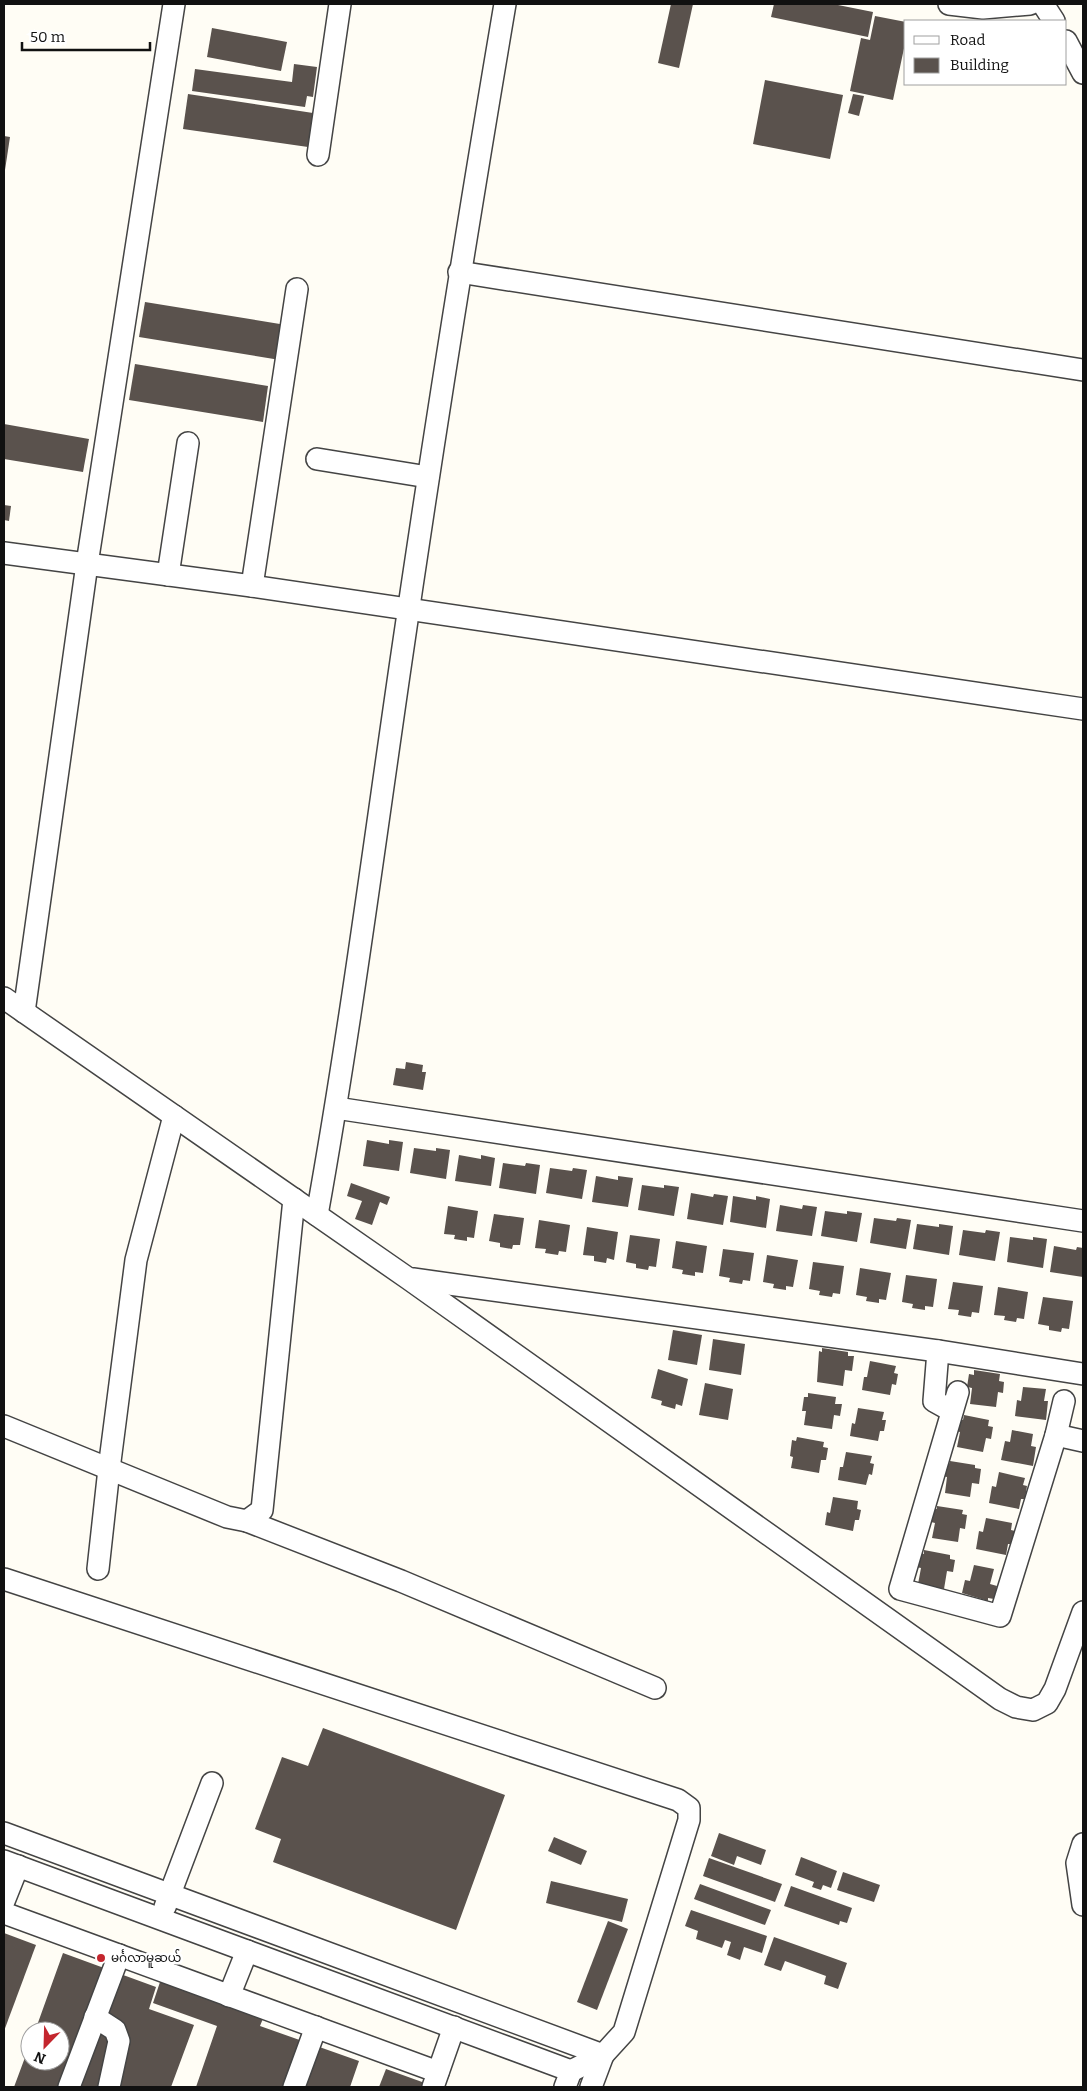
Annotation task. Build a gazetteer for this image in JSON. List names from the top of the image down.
{
  "places": ["မင်္ဂလာမူဆယ်"],
  "legend": ["Road", "Building"],
  "scale_bar": "50 m",
  "north": "bottom left"
}
